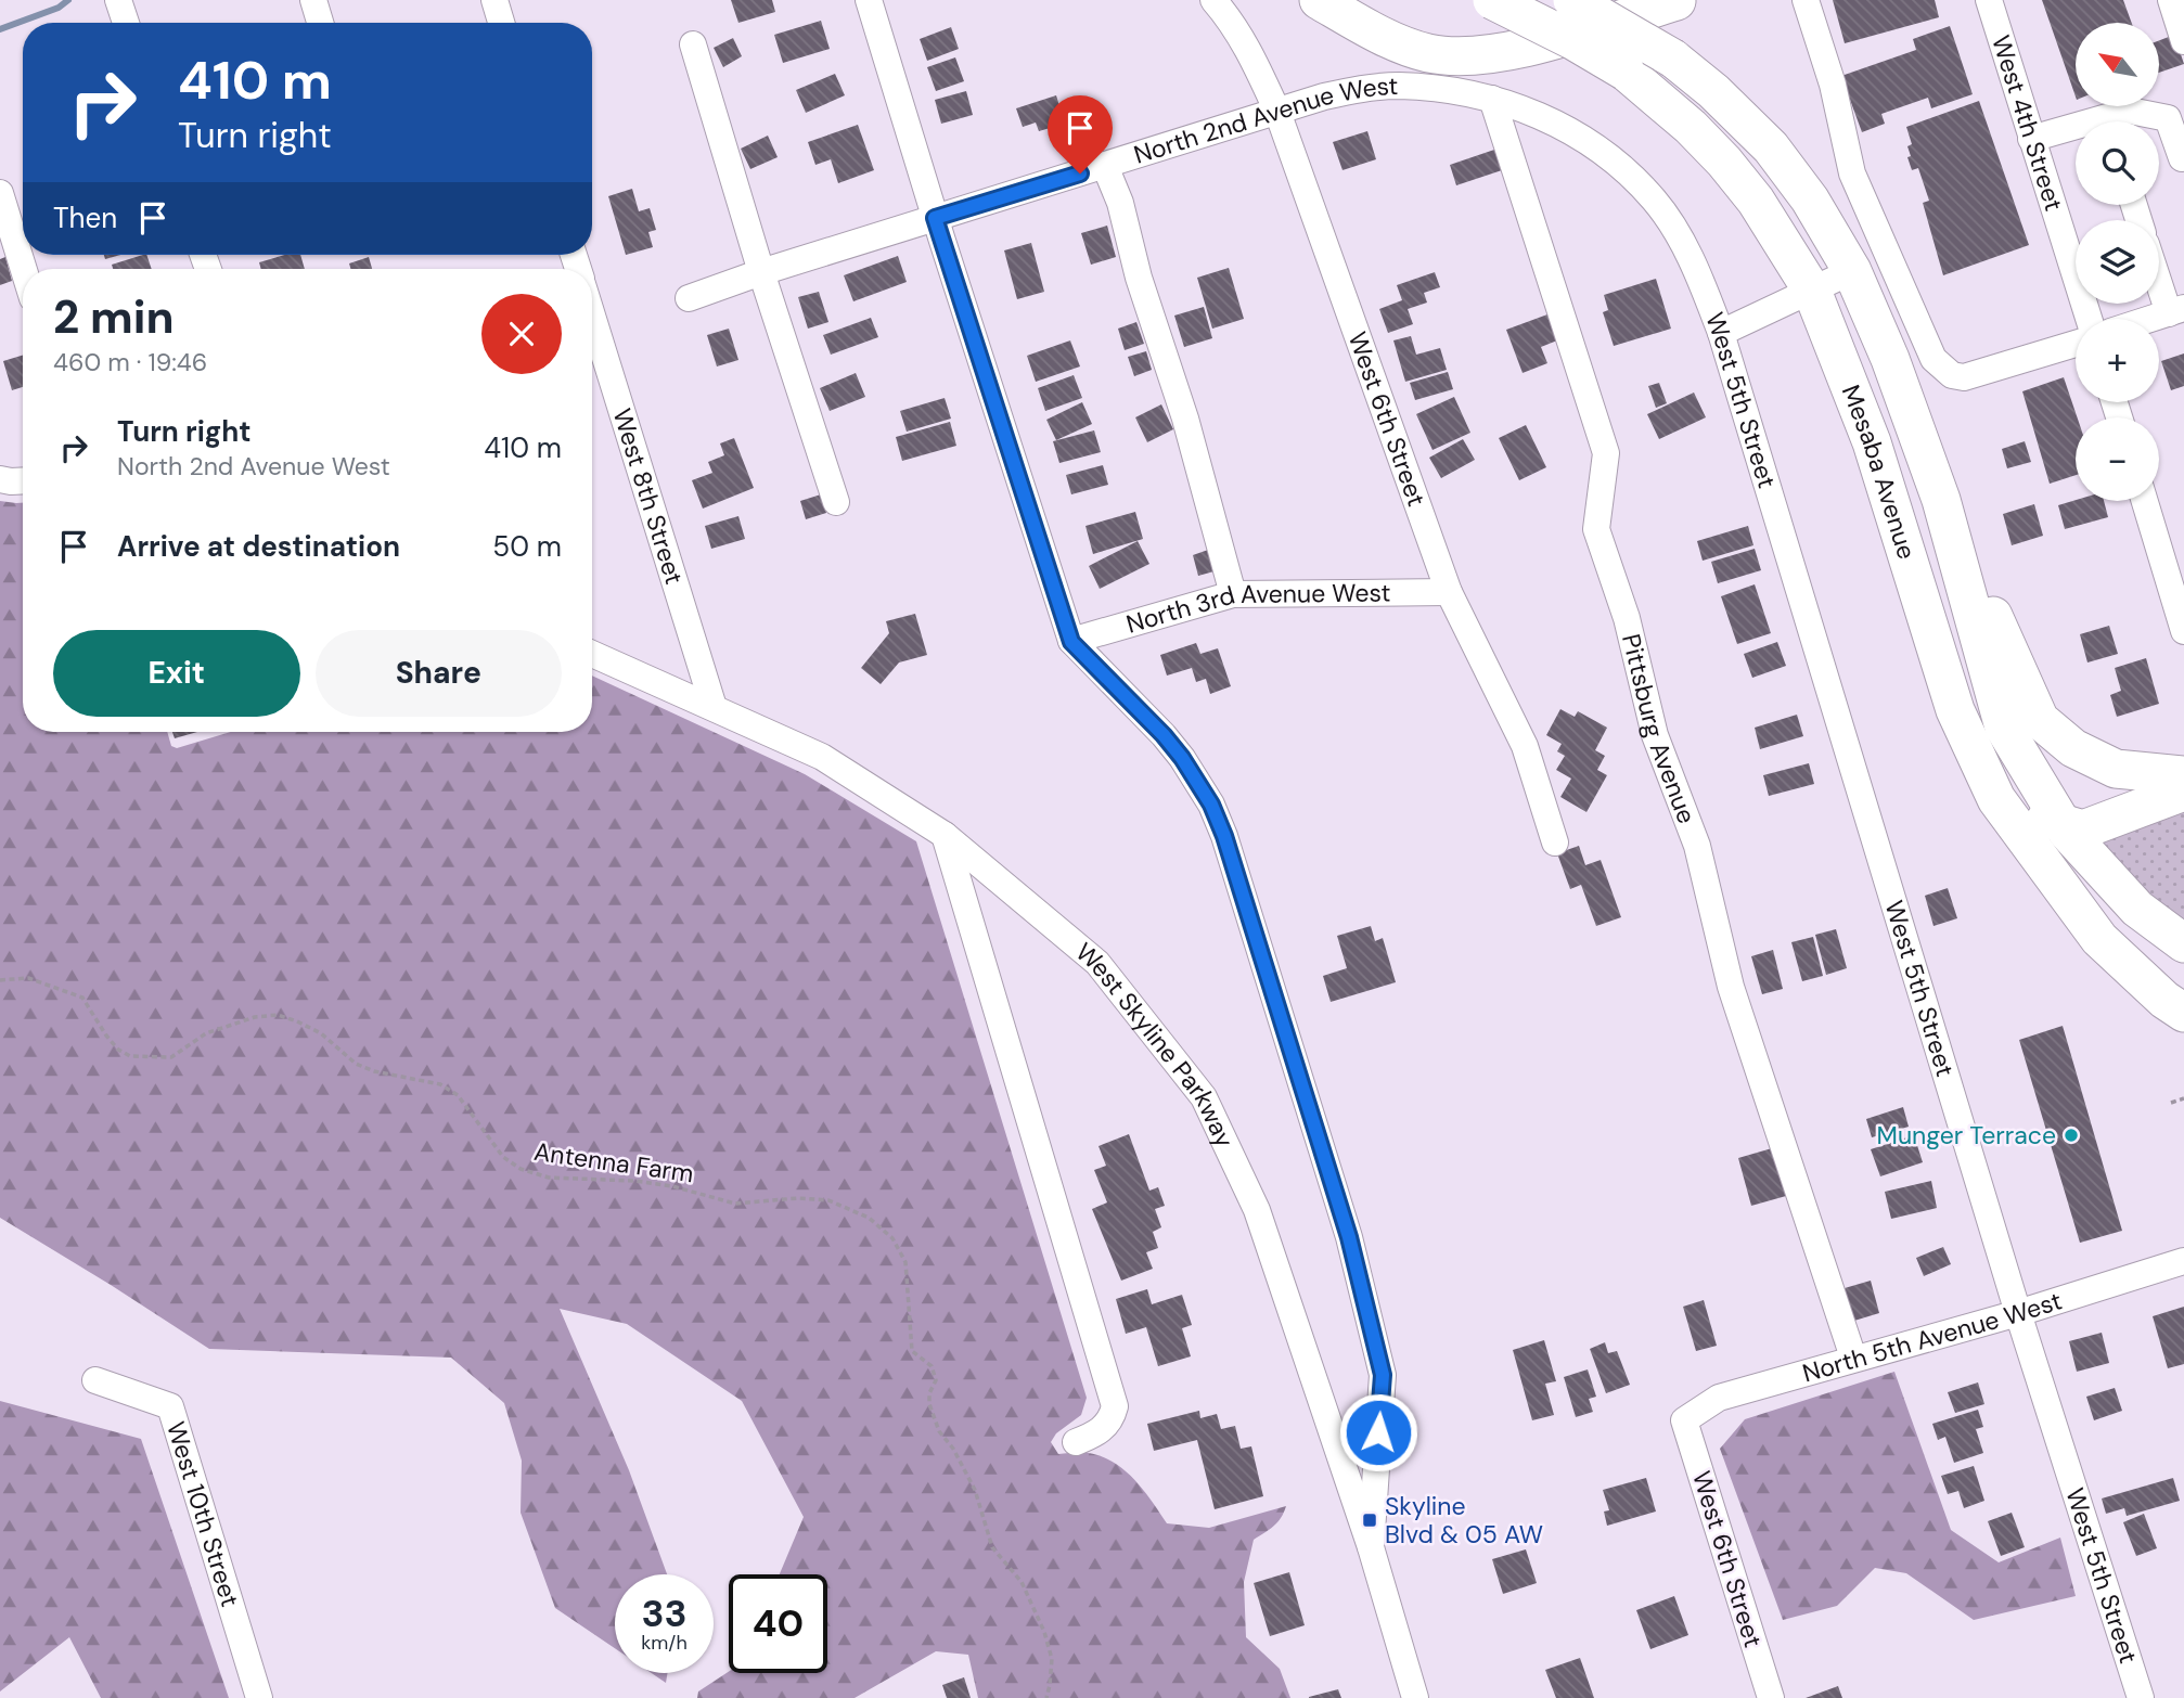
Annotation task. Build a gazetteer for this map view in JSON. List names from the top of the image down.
{
  "streets": {
    "highway": ["Mesaba Avenue"],
    "street": [
      "West 4th Street",
      "North 2nd Avenue West",
      "West 5th Street",
      "West 6th Street",
      "West 8th Street",
      "North 3rd Avenue West",
      "Pittsburg Avenue",
      "West Skyline Parkway",
      "North 5th Avenue West",
      "West 10th Street"
    ],
    "path": ["Antenna Farm"]
  },
  "crossings": [
    ["North 2nd Avenue West", "West 5th Street"],
    ["North 2nd Avenue West", "West 6th Street"],
    ["North 2nd Avenue West", "Pittsburg Avenue"],
    ["West 5th Street", "North 5th Avenue West"],
    ["West 6th Street", "North 3rd Avenue West"],
    ["West 6th Street", "North 5th Avenue West"],
    ["West 8th Street", "West Skyline Parkway"],
    ["Pittsburg Avenue", "North 5th Avenue West"]
  ],
  "places": {
    "other": ["Munger Terrace"],
    "transit": ["Skyline Blvd & 05 AW"]
  },
  "north": "top left",
  "page": {
    "map_buttons": ["+", "−"],
    "turn": ["410 m", "Turn right"],
    "then": "Then",
    "heading": ["2 min", "460 m · 19:46"],
    "list": [
      {
        "name": "Turn right",
        "note": "North 2nd Avenue West",
        "value": "410 m"
      },
      {
        "name": "Arrive at destination",
        "value": "50 m"
      }
    ],
    "buttons": ["Exit", "Share"],
    "speed": "33 km/h",
    "limit": "40"
  }
}
